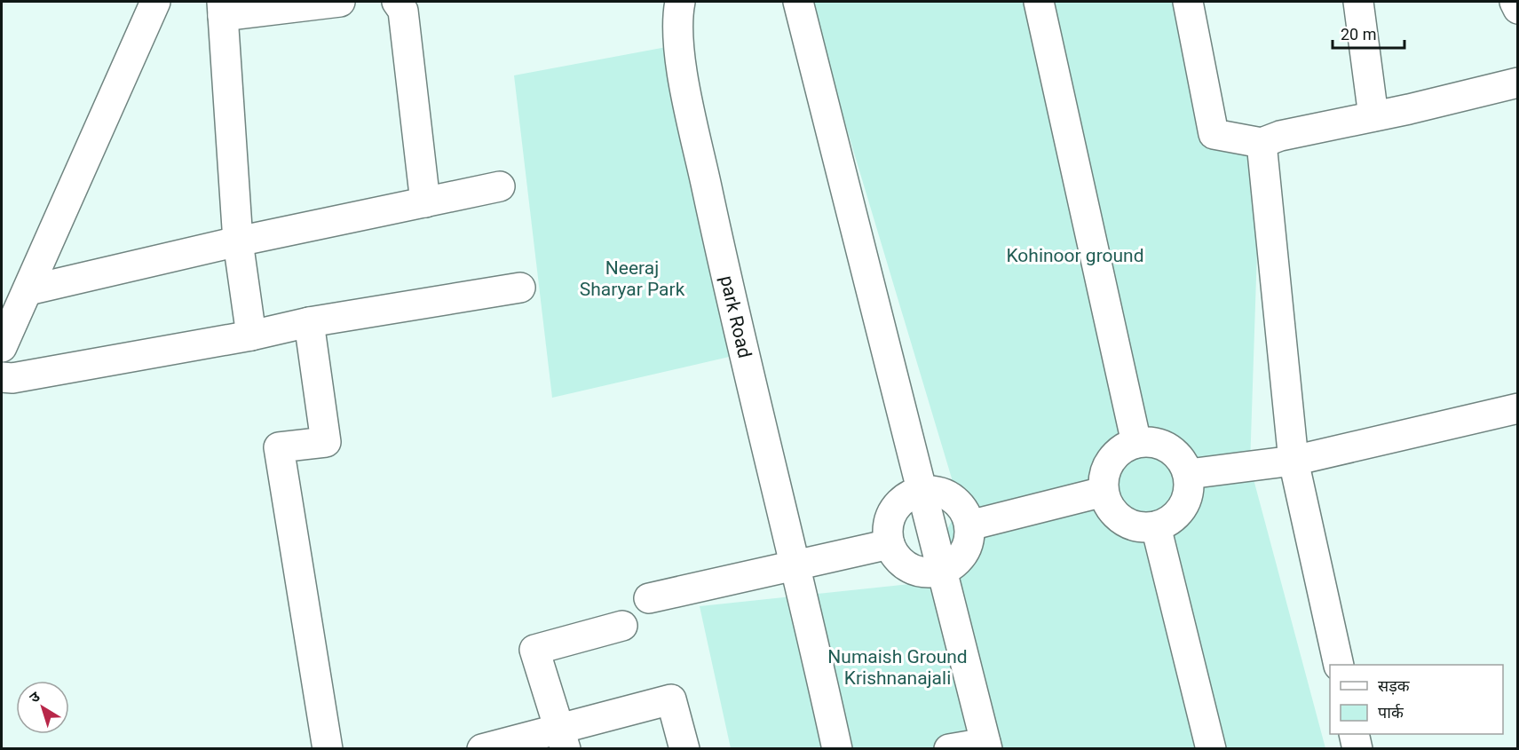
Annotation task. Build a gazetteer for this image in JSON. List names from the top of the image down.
{
  "streets": {
    "street": ["park Road"]
  },
  "parks": ["Kohinoor ground", "Neeraj Sharyar Park", "Numaish Ground Krishnanajali"],
  "legend": ["सड़क", "पार्क"],
  "scale_bar": "20 m",
  "north": "top left"
}
